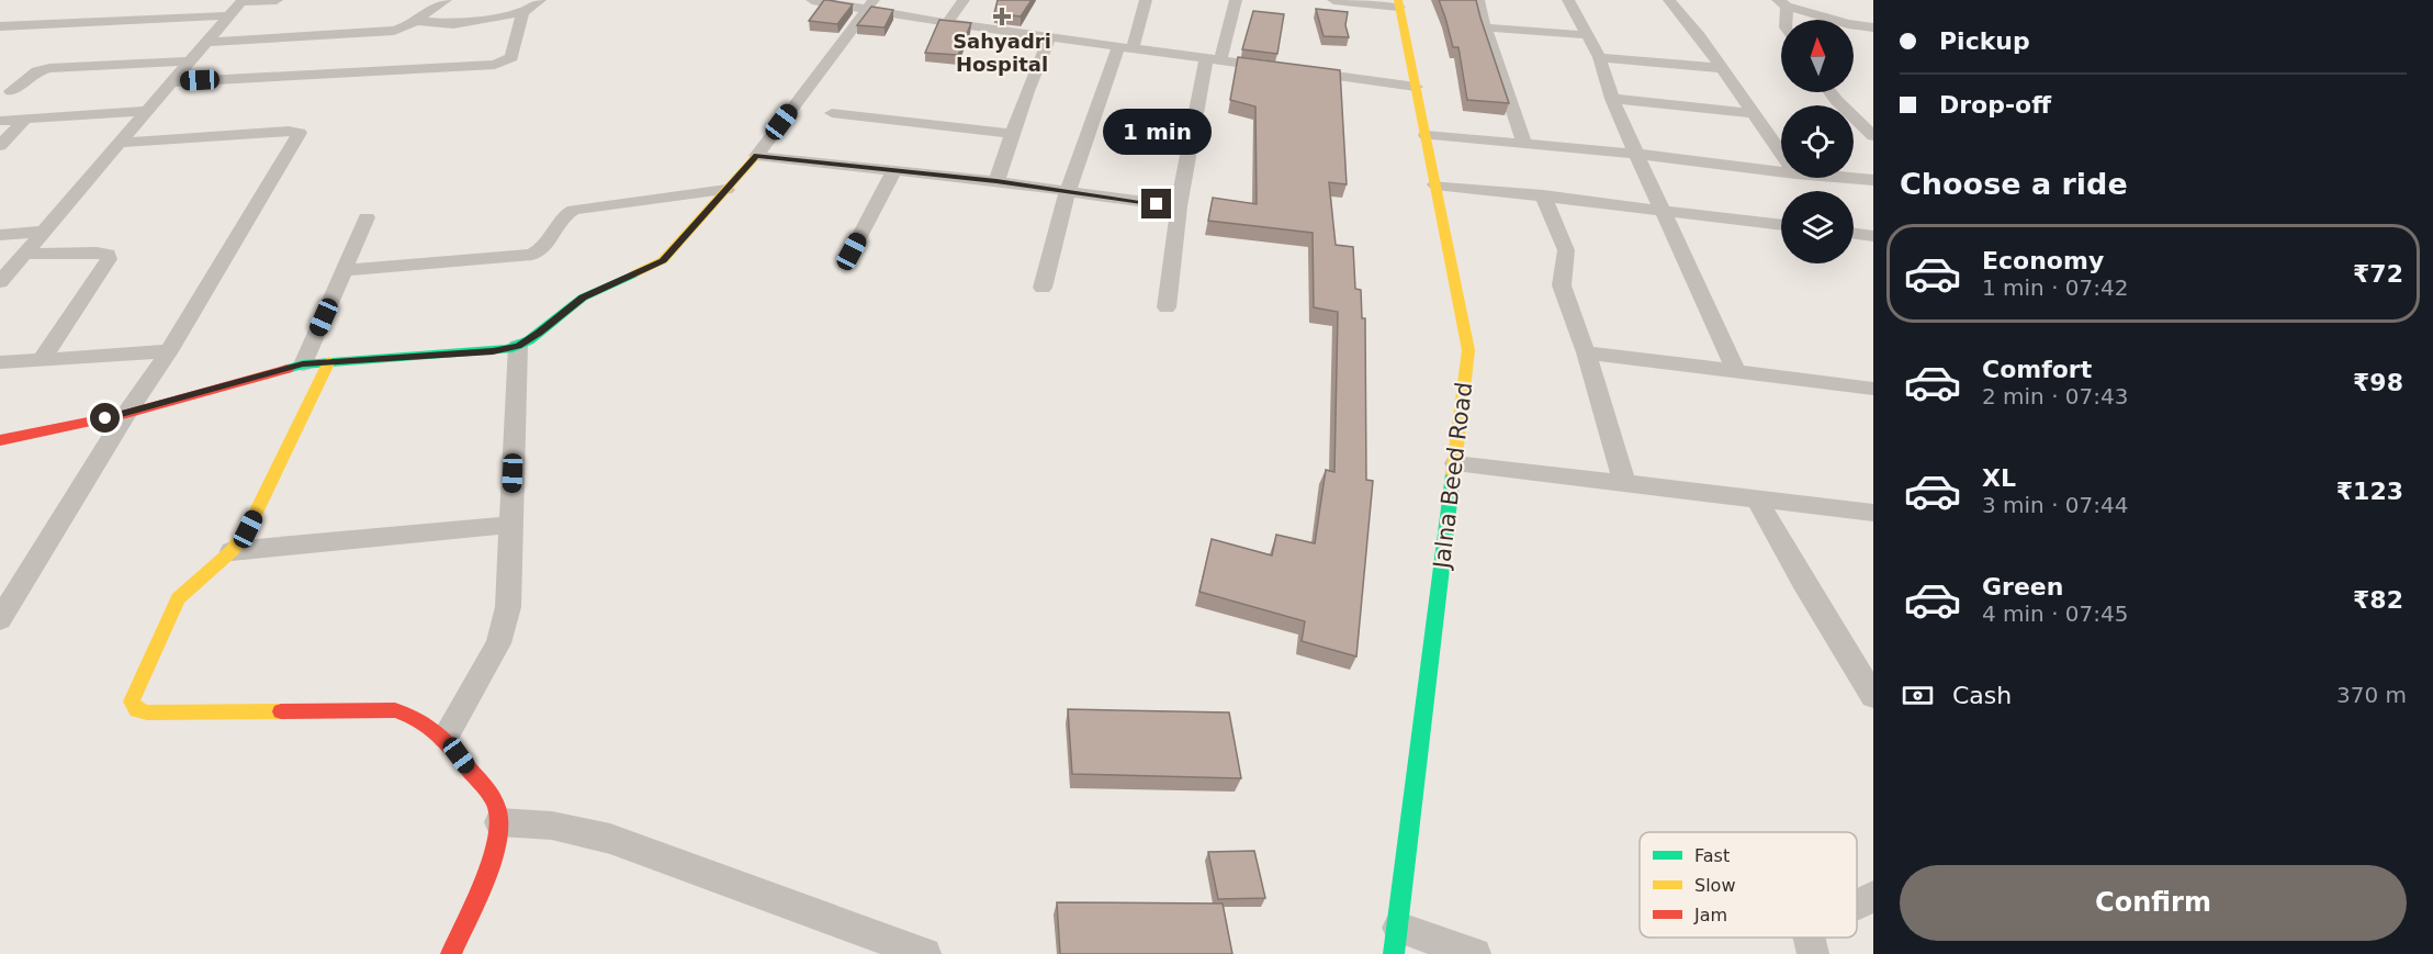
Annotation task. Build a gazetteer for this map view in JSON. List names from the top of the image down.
{
  "streets": {
    "street": ["Jalna Beed Road"]
  },
  "places": {
    "health": ["Sahyadri Hospital"]
  },
  "legend": ["Fast", "Slow", "Jam"],
  "north": "top",
  "page": {
    "banner": ["Pickup", "Drop-off"],
    "bubble": "1 min",
    "heading": "Choose a ride",
    "list": [
      {
        "name": "Economy",
        "note": "1 min · 07:42",
        "value": "₹72"
      },
      {
        "name": "Comfort",
        "note": "2 min · 07:43",
        "value": "₹98"
      },
      {
        "name": "XL",
        "note": "3 min · 07:44",
        "value": "₹123"
      },
      {
        "name": "Green",
        "note": "4 min · 07:45",
        "value": "₹82"
      }
    ],
    "pay": ["Cash", "370 m"],
    "buttons": "Confirm"
  }
}
